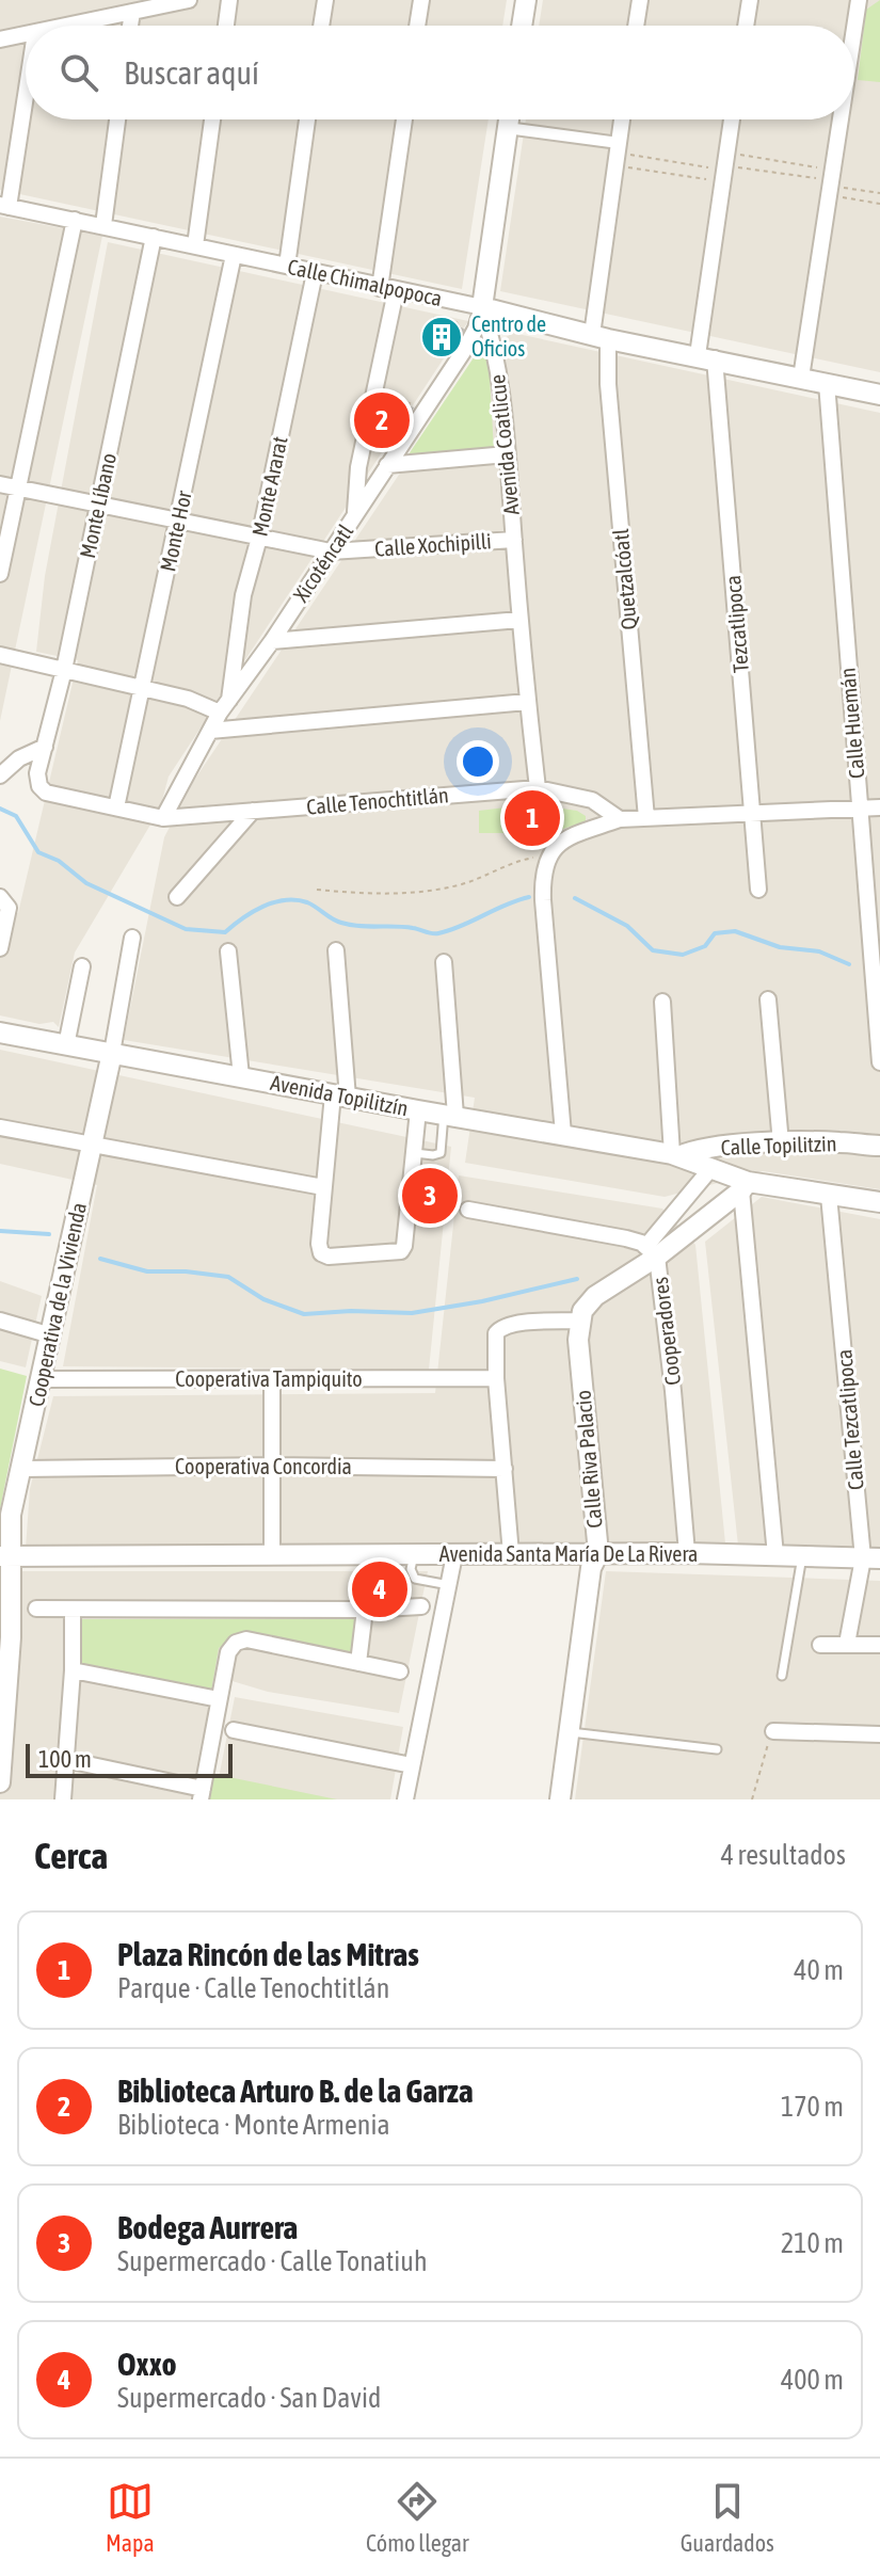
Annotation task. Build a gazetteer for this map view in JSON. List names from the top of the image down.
{
  "streets": {
    "street": [
      "Calle Chimalpopoca",
      "Avenida Coatlicue",
      "Monte Ararat",
      "Monte Líbano",
      "Monte Hor",
      "Calle Xochipilli",
      "Xicoténcatl",
      "Quetzalcóatl",
      "Tezcatlipoca",
      "Calle Huemán",
      "Calle Tenochtitlán",
      "Avenida Topilitzín",
      "Calle Topilitzin",
      "Cooperativa de la Vivienda",
      "Cooperadores",
      "Cooperativa Tampiquito",
      "Calle Tezcatlipoca",
      "Calle Riva Palacio",
      "Cooperativa Concordia",
      "Avenida Santa María De La Rivera"
    ]
  },
  "crossings": [
    ["Calle Chimalpopoca", "Avenida Coatlicue"],
    ["Calle Chimalpopoca", "Monte Ararat"],
    ["Calle Chimalpopoca", "Monte Líbano"],
    ["Calle Chimalpopoca", "Monte Hor"],
    ["Calle Chimalpopoca", "Xicoténcatl"],
    ["Calle Chimalpopoca", "Quetzalcóatl"],
    ["Calle Chimalpopoca", "Tezcatlipoca"],
    ["Calle Chimalpopoca", "Calle Huemán"],
    ["Avenida Coatlicue", "Calle Xochipilli"],
    ["Avenida Coatlicue", "Xicoténcatl"],
    ["Avenida Coatlicue", "Calle Tenochtitlán"],
    ["Monte Ararat", "Calle Xochipilli"],
    ["Monte Ararat", "Xicoténcatl"],
    ["Monte Líbano", "Calle Xochipilli"],
    ["Monte Líbano", "Calle Tenochtitlán"],
    ["Monte Hor", "Calle Xochipilli"],
    ["Monte Hor", "Calle Tenochtitlán"],
    ["Calle Xochipilli", "Xicoténcatl"],
    ["Xicoténcatl", "Calle Tenochtitlán"],
    ["Avenida Topilitzín", "Calle Topilitzin"],
    ["Avenida Topilitzín", "Cooperativa de la Vivienda"],
    ["Cooperativa de la Vivienda", "Cooperativa Tampiquito"],
    ["Cooperativa de la Vivienda", "Cooperativa Concordia"],
    ["Cooperativa de la Vivienda", "Avenida Santa María De La Rivera"],
    ["Cooperadores", "Avenida Santa María De La Rivera"],
    ["Calle Tezcatlipoca", "Avenida Santa María De La Rivera"],
    ["Calle Riva Palacio", "Avenida Santa María De La Rivera"]
  ],
  "places": {
    "building": ["Centro de Oficios"]
  },
  "scale_bar": "100 m",
  "page": {
    "search": "Buscar aquí",
    "pins": [
      "2",
      "1",
      "3",
      "4"
    ],
    "scale": "100 m",
    "heading": ["Cerca", "4 resultados"],
    "list": [
      {
        "mark": "1",
        "name": "Plaza Rincón de las Mitras",
        "note": "Parque · Calle Tenochtitlán",
        "value": "40 m"
      },
      {
        "mark": "2",
        "name": "Biblioteca Arturo B. de la Garza",
        "note": "Biblioteca · Monte Armenia",
        "value": "170 m"
      },
      {
        "mark": "3",
        "name": "Bodega Aurrera",
        "note": "Supermercado · Calle Tonatiuh",
        "value": "210 m"
      },
      {
        "mark": "4",
        "name": "Oxxo",
        "note": "Supermercado · San David",
        "value": "400 m"
      }
    ],
    "nav": ["Mapa", "Cómo llegar", "Guardados"]
  }
}
